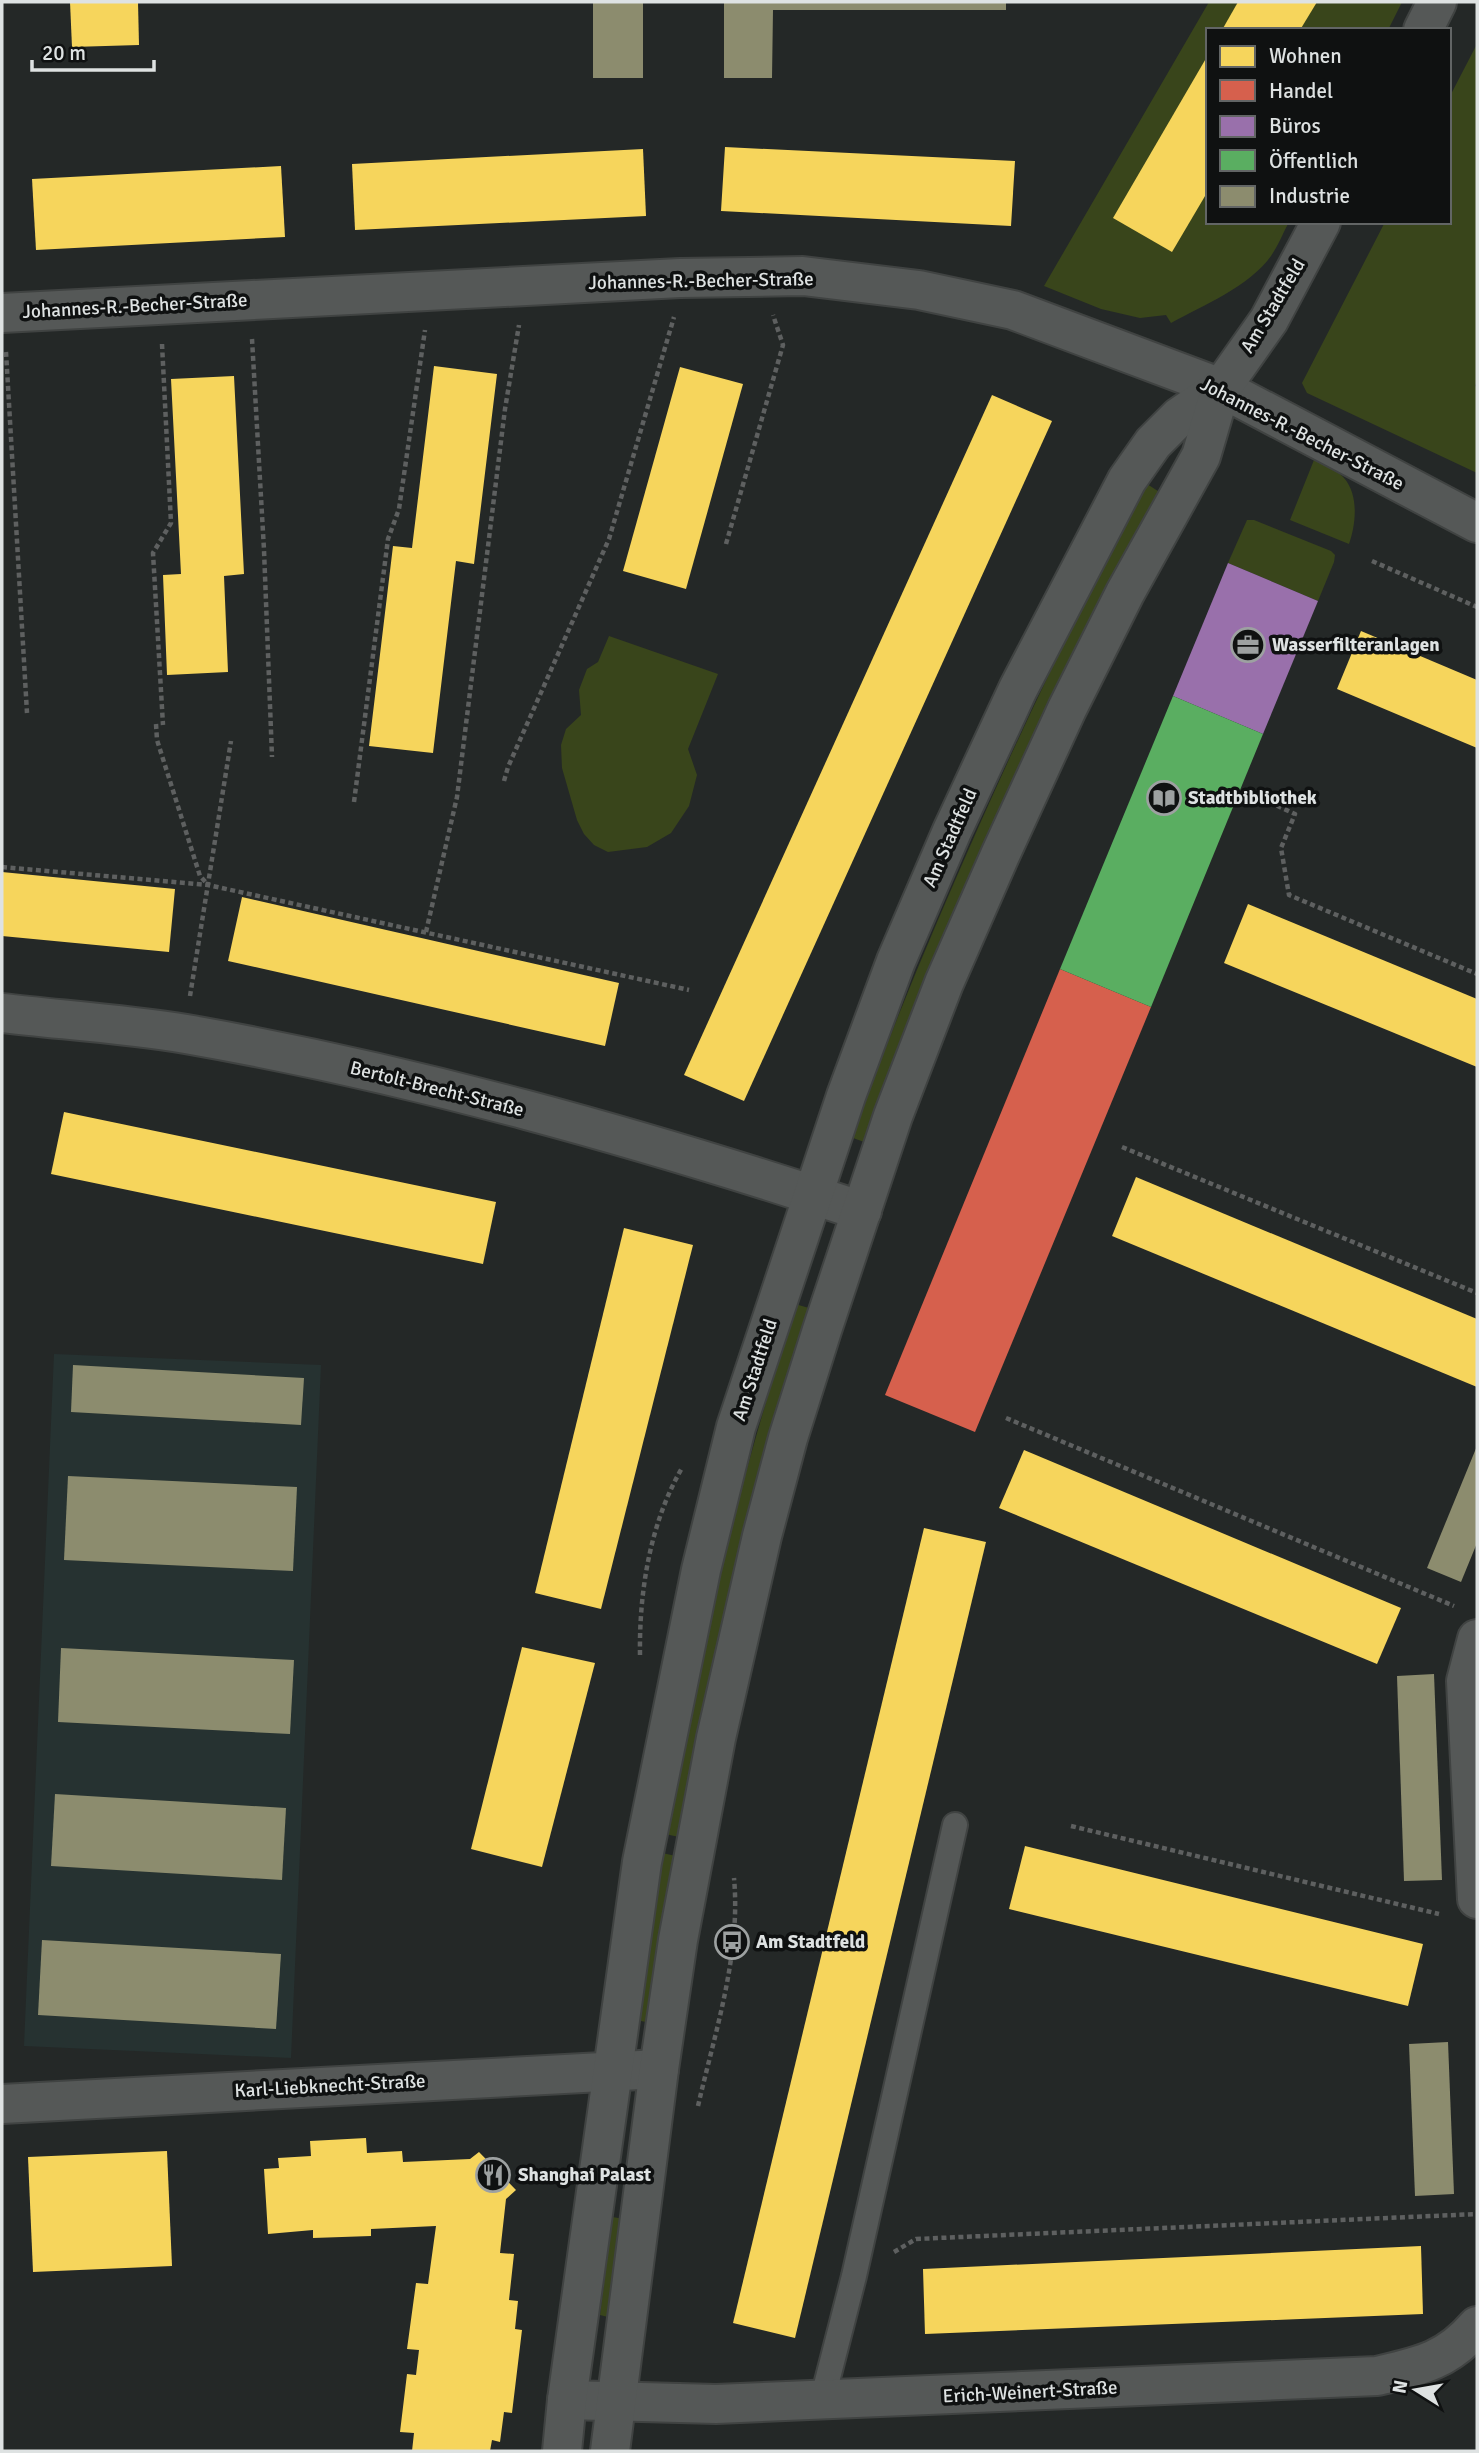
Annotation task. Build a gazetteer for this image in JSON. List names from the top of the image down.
{
  "streets": {
    "street": [
      "Johannes-R.-Becher-Straße",
      "Am Stadtfeld",
      "Bertolt-Brecht-Straße",
      "Karl-Liebknecht-Straße",
      "Erich-Weinert-Straße"
    ]
  },
  "crossings": [
    ["Johannes-R.-Becher-Straße", "Am Stadtfeld"],
    ["Am Stadtfeld", "Bertolt-Brecht-Straße"],
    ["Am Stadtfeld", "Karl-Liebknecht-Straße"],
    ["Am Stadtfeld", "Erich-Weinert-Straße"]
  ],
  "places": {
    "office": ["Wasserfilteranlagen"],
    "library": ["Stadtbibliothek"],
    "bus stop": ["Am Stadtfeld"],
    "restaurant": ["Shanghai Palast"]
  },
  "legend": [
    "Wohnen",
    "Handel",
    "Büros",
    "Öffentlich",
    "Industrie"
  ],
  "scale_bar": "20 m",
  "north": "left"
}
